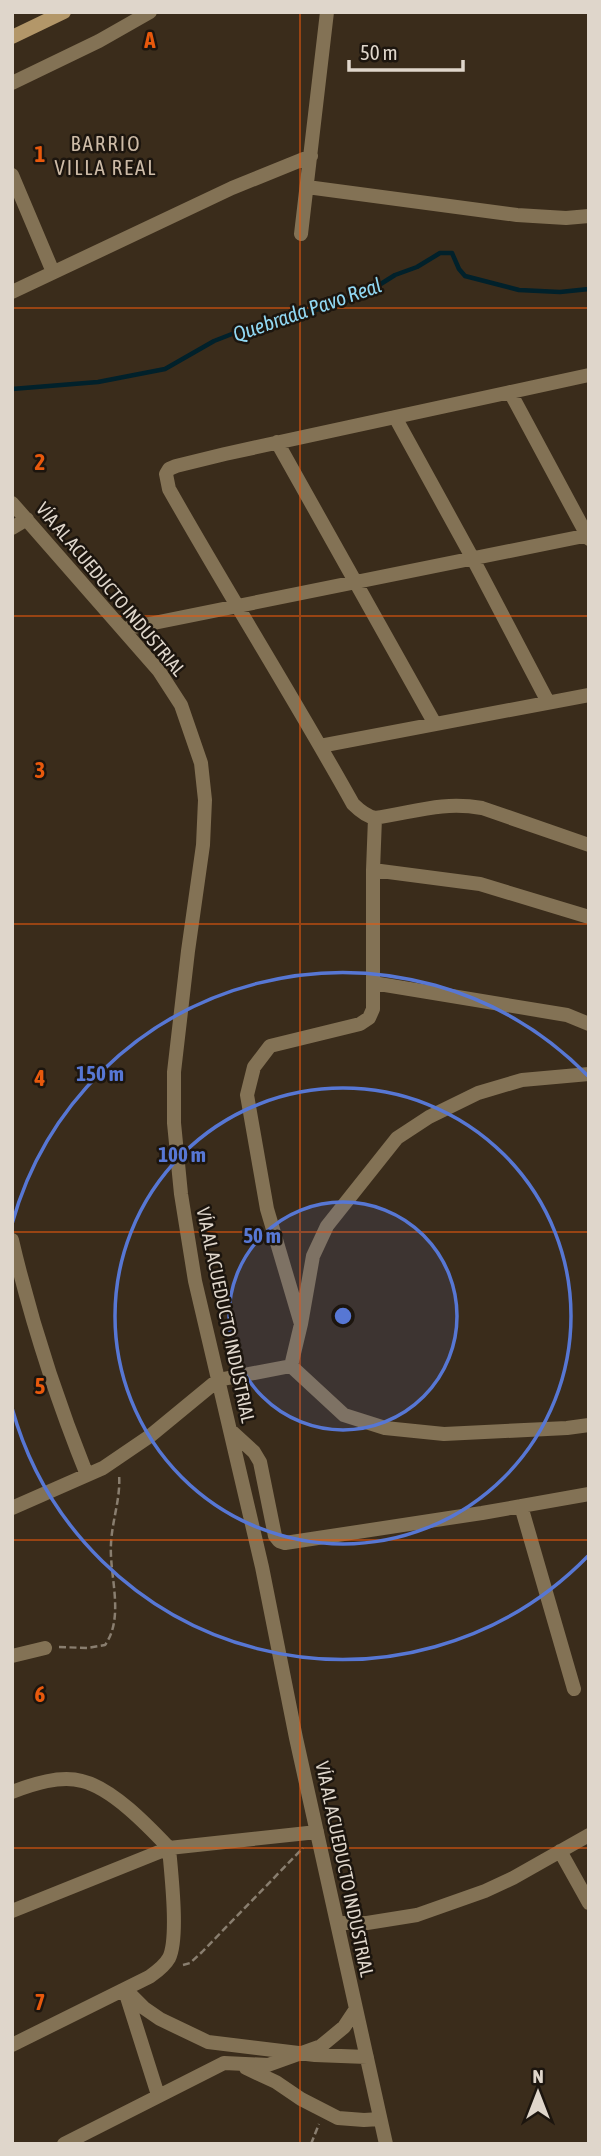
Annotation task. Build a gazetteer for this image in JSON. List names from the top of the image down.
{
  "streets": {
    "street": ["VÍA AL ACUEDUCTO INDUSTRIAL"]
  },
  "districts": ["BARRIO VILLA REAL"],
  "water": ["Quebrada Pavo Real"],
  "scale_bar": "50 m",
  "north": "top",
  "grid": {
    "columns": ["A"],
    "rows": [
      "1",
      "2",
      "3",
      "4",
      "5",
      "6",
      "7"
    ]
  },
  "rings": ["150 m", "100 m", "50 m"]
}
